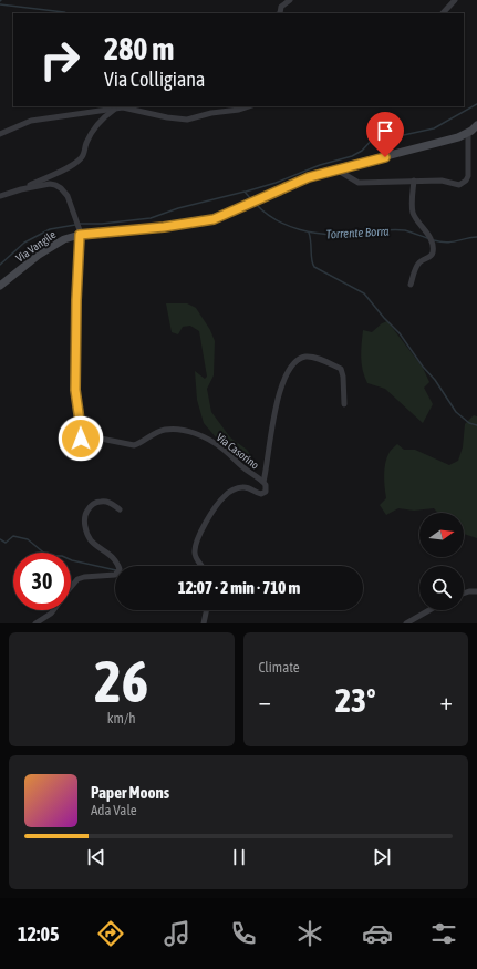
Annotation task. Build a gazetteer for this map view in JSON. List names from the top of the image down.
{
  "streets": {
    "street": ["Via Vangile", "Via Casorino"]
  },
  "crossings": [
    ["Via Vangile", "Via Casorino"]
  ],
  "water": ["Torrente Borra"],
  "north": "right",
  "page": {
    "turn": ["280 m", "Via Colligiana"],
    "limit": "30",
    "trip": "12:07 · 2 min · 710 m",
    "tile": [
      ["26", "km/h"],
      "Climate"
    ],
    "heat": ["−", "23°", "+"],
    "song": ["Paper Moons", "Ada Vale"],
    "tabs": "12:05"
  }
}
